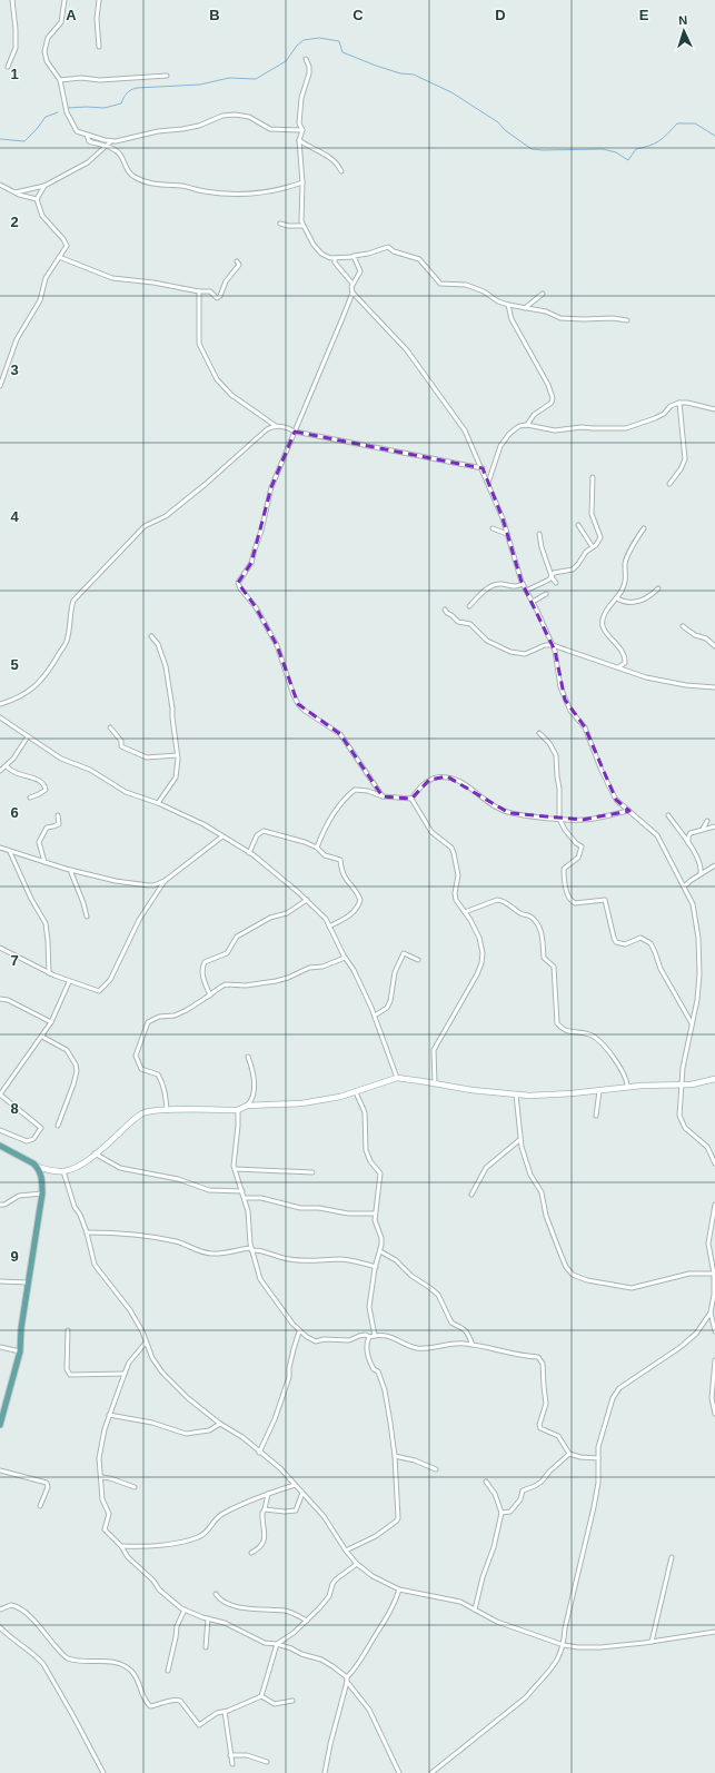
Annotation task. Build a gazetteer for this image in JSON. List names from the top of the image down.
{
  "north": "top",
  "grid": {
    "columns": [
      "A",
      "B",
      "C",
      "D",
      "E"
    ],
    "rows": [
      "1",
      "2",
      "3",
      "4",
      "5",
      "6",
      "7",
      "8",
      "9"
    ]
  }
}
